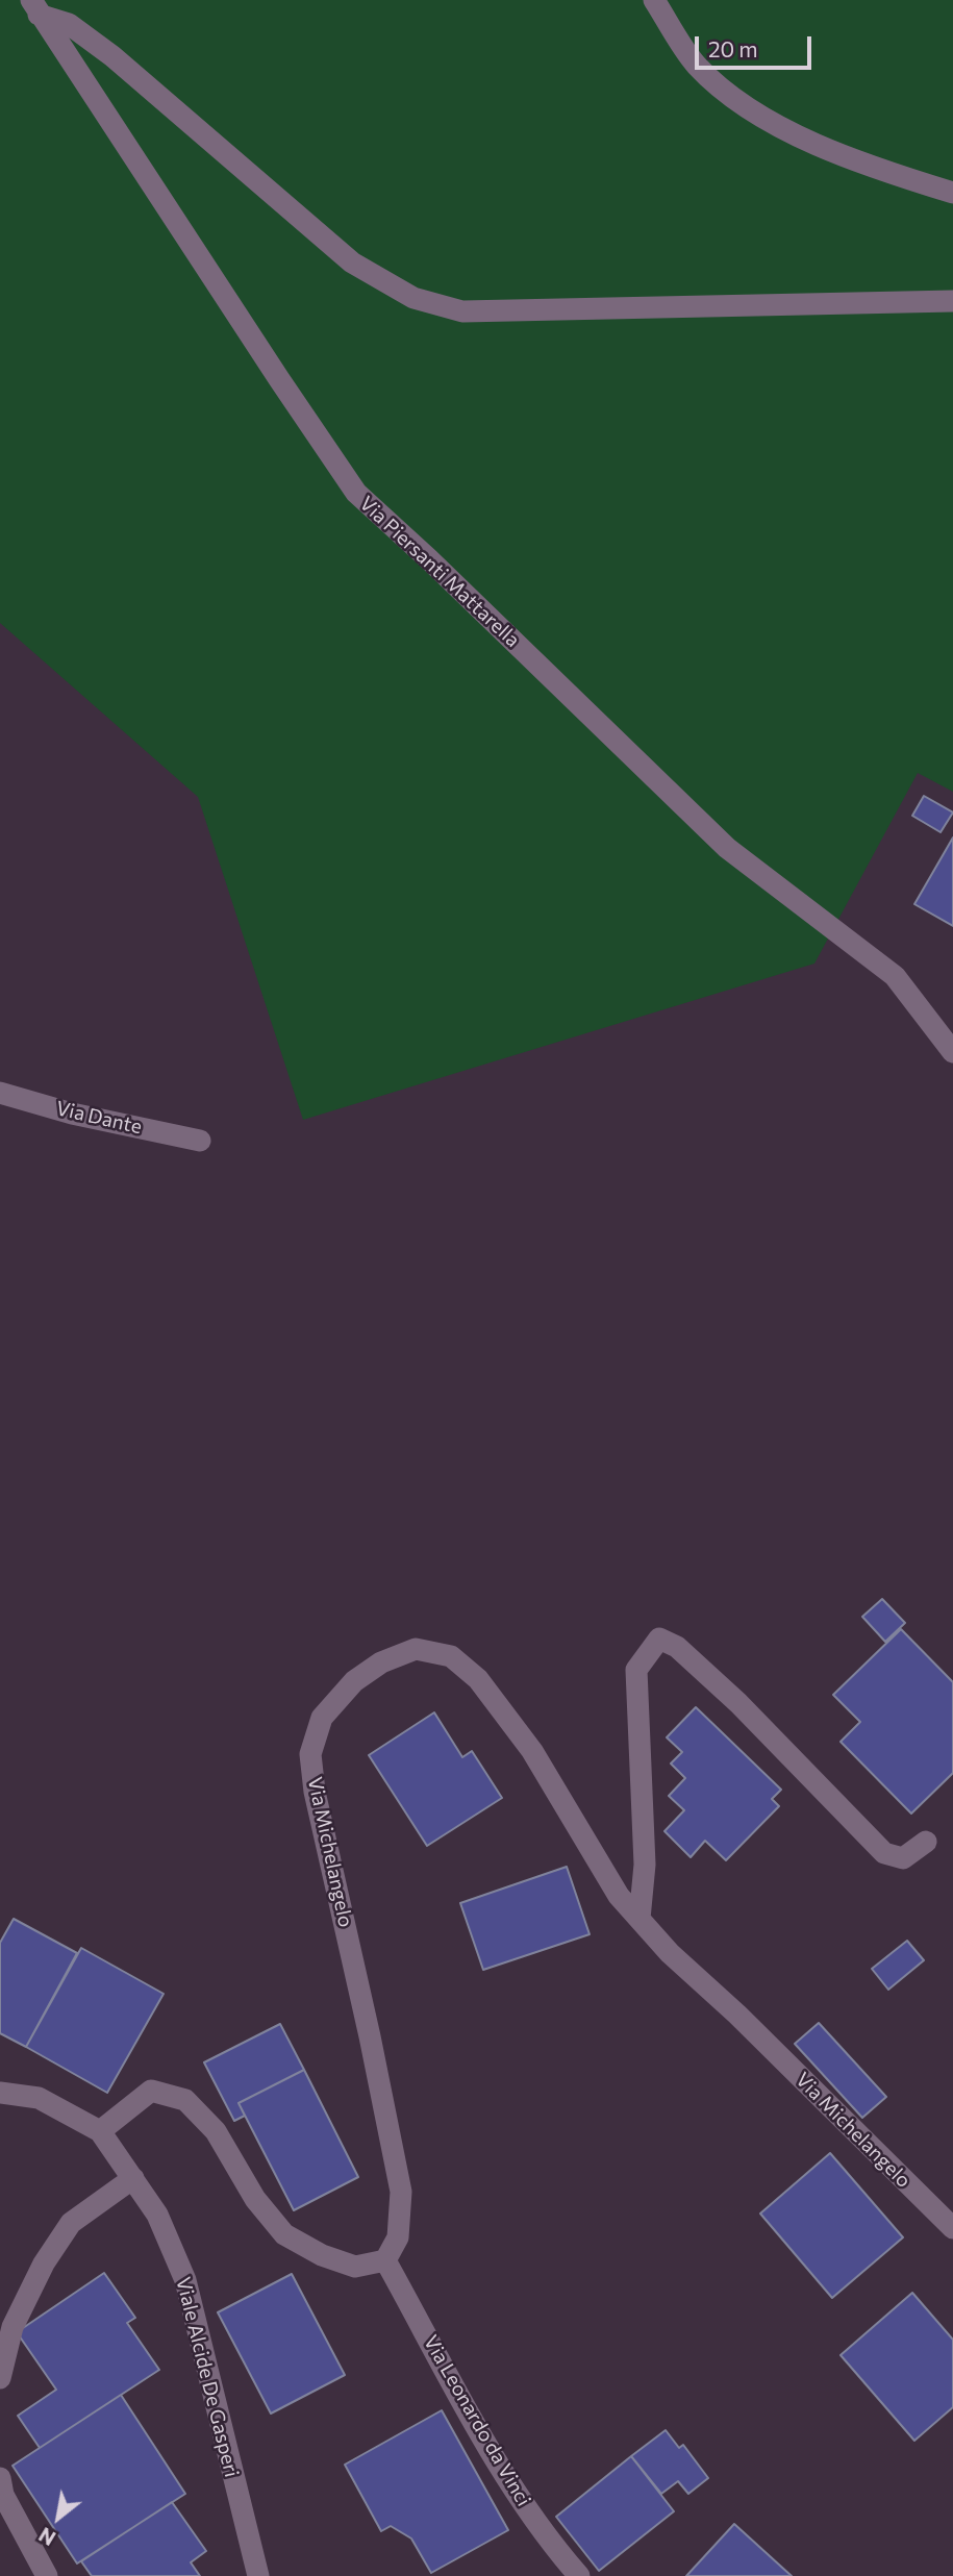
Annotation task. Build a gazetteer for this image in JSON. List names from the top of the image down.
{
  "streets": {
    "street": [
      "Via Piersanti Mattarella",
      "Via Dante",
      "Via Michelangelo",
      "Viale Alcide De Gasperi",
      "Via Leonardo da Vinci"
    ]
  },
  "crossings": [
    ["Via Michelangelo", "Via Leonardo da Vinci"]
  ],
  "scale_bar": "20 m",
  "north": "bottom left"
}
